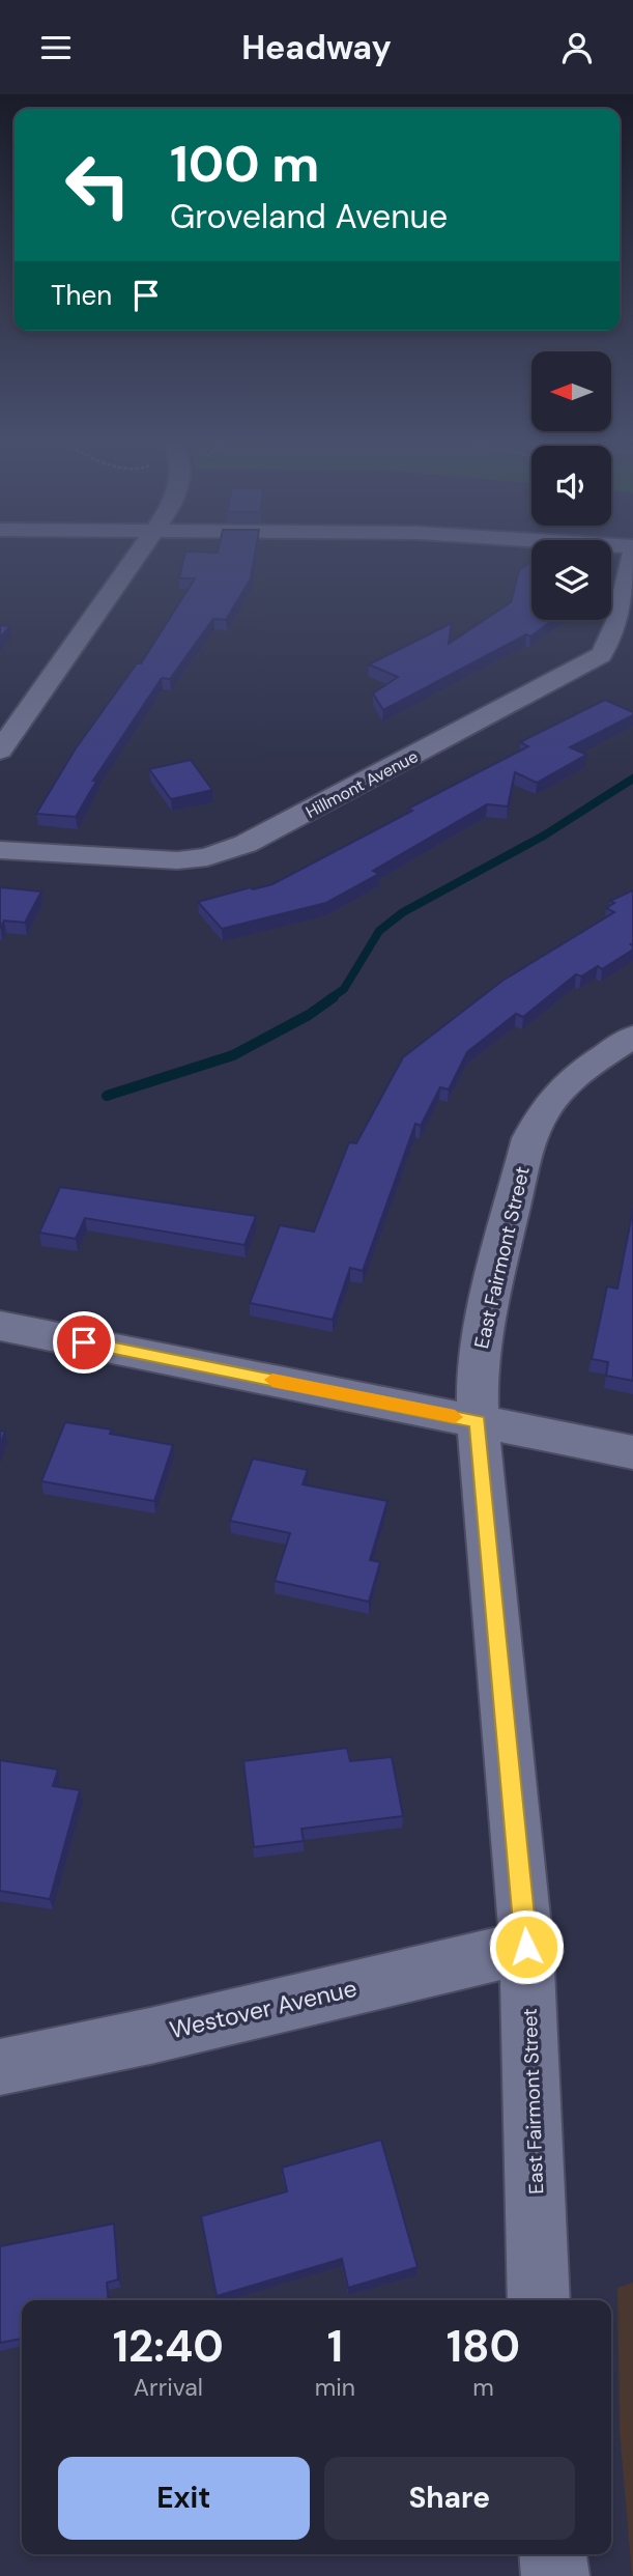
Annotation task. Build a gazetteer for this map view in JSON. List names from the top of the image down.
{
  "streets": {
    "street": ["Hillmont Avenue", "East Fairmont Street", "Westover Avenue"]
  },
  "crossings": [
    ["East Fairmont Street", "Westover Avenue"]
  ],
  "north": "left",
  "page": {
    "header": "Headway",
    "turn": ["100 m", "Groveland Avenue"],
    "then": "Then",
    "eta": [
      "12:40",
      "Arrival",
      "1",
      "min",
      "180",
      "m"
    ],
    "buttons": ["Exit", "Share"]
  }
}
